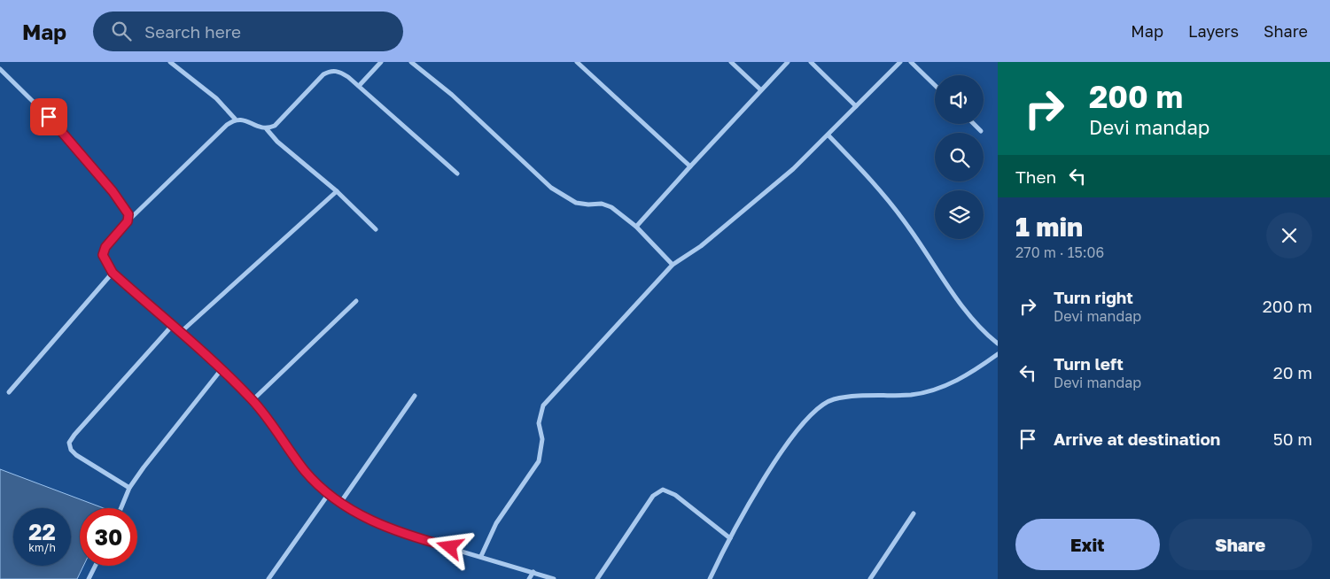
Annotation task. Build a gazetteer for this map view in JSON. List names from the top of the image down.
{
  "page": {
    "header": "Map",
    "search": "Search here",
    "nav": ["Map", "Layers", "Share"],
    "turn": ["200 m", "Devi mandap"],
    "then": "Then",
    "heading": ["1 min", "270 m · 15:06"],
    "list": [
      {
        "name": "Turn right",
        "note": "Devi mandap",
        "value": "200 m"
      },
      {
        "name": "Turn left",
        "note": "Devi mandap",
        "value": "20 m"
      },
      {
        "name": "Arrive at destination",
        "value": "50 m"
      }
    ],
    "speed": "22 km/h",
    "limit": "30",
    "buttons": ["Exit", "Share"]
  }
}
